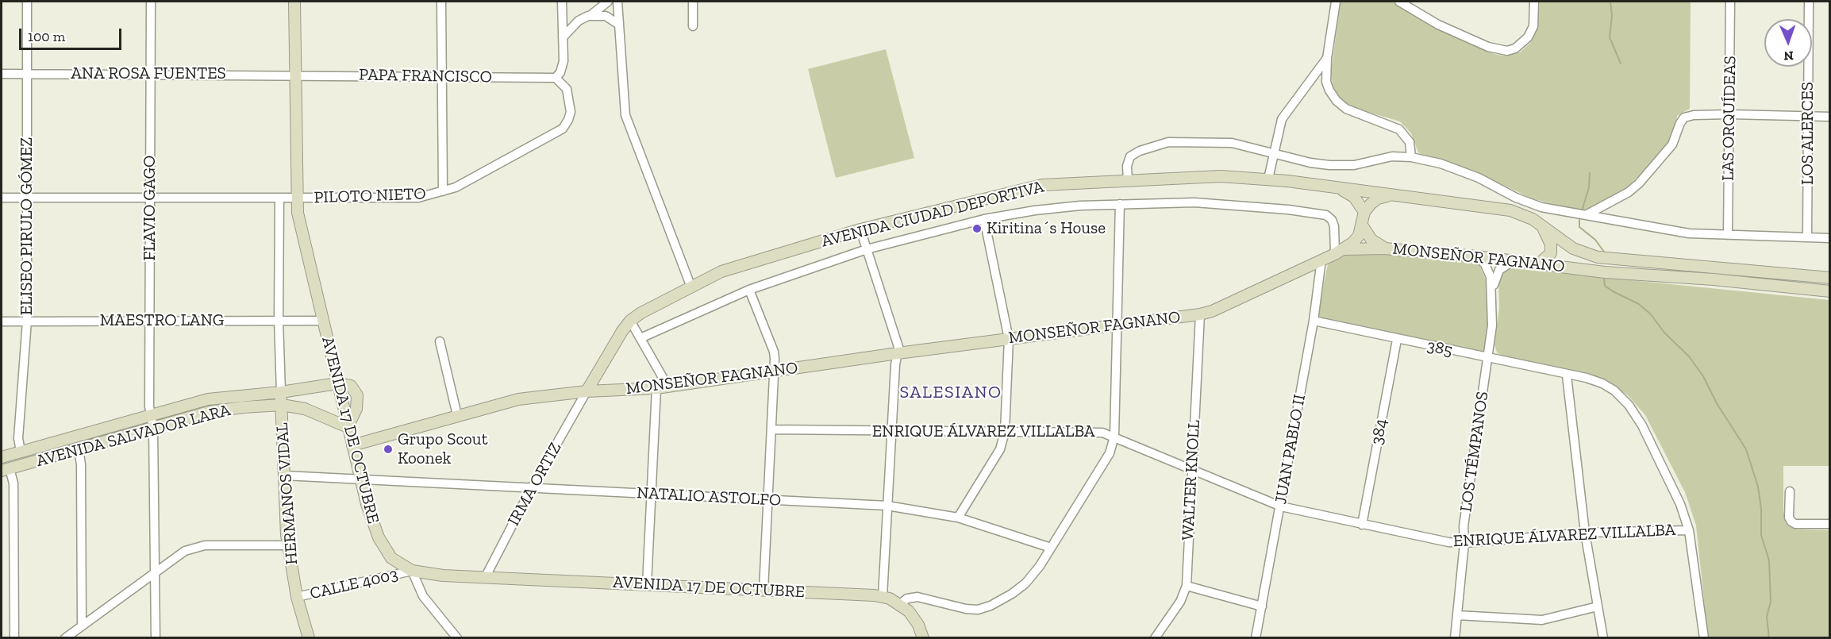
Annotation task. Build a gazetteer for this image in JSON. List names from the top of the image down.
{
  "streets": {
    "street": [
      "ANA ROSA FUENTES",
      "PAPA FRANCISCO",
      "LAS ORQUÍDEAS",
      "LOS ALERCES",
      "PILOTO NIETO",
      "FLAVIO GAGO",
      "AVENIDA CIUDAD DEPORTIVA",
      "ELISEO PIRULO GÓMEZ",
      "MONSEÑOR FAGNANO",
      "MAESTRO LANG",
      "385",
      "AVENIDA 17 DE OCTUBRE",
      "ENRIQUE ÁLVAREZ VILLALBA",
      "384",
      "AVENIDA SALVADOR LARA",
      "JUAN PABLO II",
      "LOS TÉMPANOS",
      "WALTER KNOLL",
      "IRMA ORTIZ",
      "HERMANOS VIDAL",
      "NATALIO ASTOLFO",
      "CALLE 4003"
    ]
  },
  "crossings": [
    ["ANA ROSA FUENTES", "PAPA FRANCISCO"],
    ["ANA ROSA FUENTES", "FLAVIO GAGO"],
    ["ANA ROSA FUENTES", "ELISEO PIRULO GÓMEZ"],
    ["ANA ROSA FUENTES", "AVENIDA 17 DE OCTUBRE"],
    ["PAPA FRANCISCO", "PILOTO NIETO"],
    ["PAPA FRANCISCO", "AVENIDA 17 DE OCTUBRE"],
    ["PILOTO NIETO", "FLAVIO GAGO"],
    ["PILOTO NIETO", "ELISEO PIRULO GÓMEZ"],
    ["PILOTO NIETO", "AVENIDA 17 DE OCTUBRE"],
    ["FLAVIO GAGO", "MAESTRO LANG"],
    ["FLAVIO GAGO", "AVENIDA SALVADOR LARA"],
    ["AVENIDA CIUDAD DEPORTIVA", "MONSEÑOR FAGNANO"],
    ["AVENIDA CIUDAD DEPORTIVA", "IRMA ORTIZ"],
    ["ELISEO PIRULO GÓMEZ", "MAESTRO LANG"],
    ["ELISEO PIRULO GÓMEZ", "AVENIDA SALVADOR LARA"],
    ["MONSEÑOR FAGNANO", "AVENIDA 17 DE OCTUBRE"],
    ["MONSEÑOR FAGNANO", "JUAN PABLO II"],
    ["MONSEÑOR FAGNANO", "LOS TÉMPANOS"],
    ["MONSEÑOR FAGNANO", "WALTER KNOLL"],
    ["MONSEÑOR FAGNANO", "IRMA ORTIZ"],
    ["MAESTRO LANG", "AVENIDA 17 DE OCTUBRE"],
    ["385", "ENRIQUE ÁLVAREZ VILLALBA"],
    ["385", "384"],
    ["385", "JUAN PABLO II"],
    ["385", "LOS TÉMPANOS"],
    ["AVENIDA 17 DE OCTUBRE", "AVENIDA SALVADOR LARA"],
    ["AVENIDA 17 DE OCTUBRE", "IRMA ORTIZ"],
    ["AVENIDA 17 DE OCTUBRE", "NATALIO ASTOLFO"],
    ["AVENIDA 17 DE OCTUBRE", "CALLE 4003"],
    ["ENRIQUE ÁLVAREZ VILLALBA", "384"],
    ["ENRIQUE ÁLVAREZ VILLALBA", "JUAN PABLO II"],
    ["ENRIQUE ÁLVAREZ VILLALBA", "LOS TÉMPANOS"],
    ["ENRIQUE ÁLVAREZ VILLALBA", "WALTER KNOLL"],
    ["AVENIDA SALVADOR LARA", "HERMANOS VIDAL"],
    ["IRMA ORTIZ", "NATALIO ASTOLFO"],
    ["HERMANOS VIDAL", "NATALIO ASTOLFO"],
    ["HERMANOS VIDAL", "CALLE 4003"]
  ],
  "districts": ["SALESIANO"],
  "places": ["Kiritina´s House", "Grupo Scout Koonek"],
  "scale_bar": "100 m",
  "north": "bottom"
}
